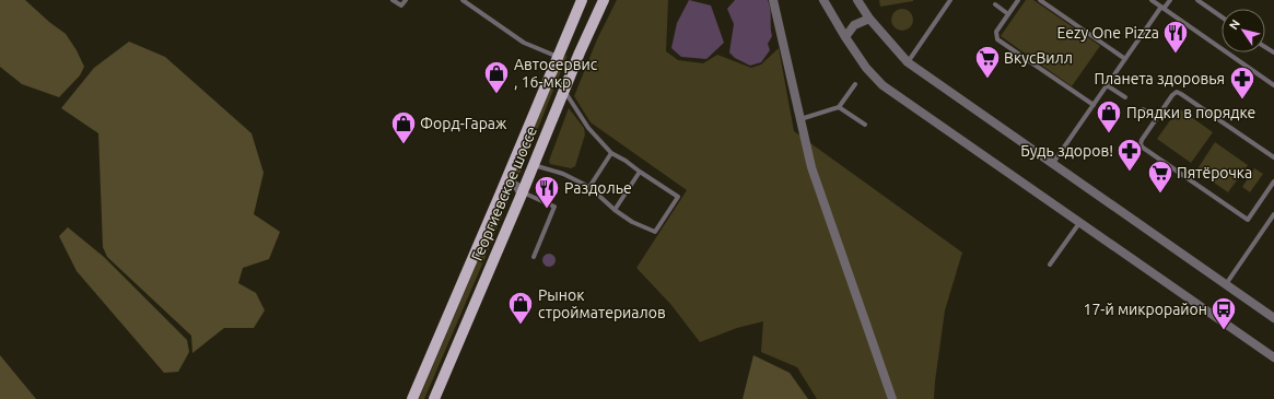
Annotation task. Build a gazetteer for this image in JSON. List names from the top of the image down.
{
  "streets": {
    "main road": ["Георгиевское шоссе"]
  },
  "places": {
    "restaurant": ["Eezy One Pizza", "Раздолье"],
    "supermarket": ["ВкусВилл", "Пятёрочка"],
    "shop": [
      "Автосервис , 16-мкр",
      "Прядки в порядке",
      "Форд-Гараж",
      "Рынок стройматериалов"
    ],
    "pharmacy": ["Планета здоровья", "Будь здоров!"],
    "bus stop": ["17-й микрорайон"]
  },
  "north": "top left"
}
